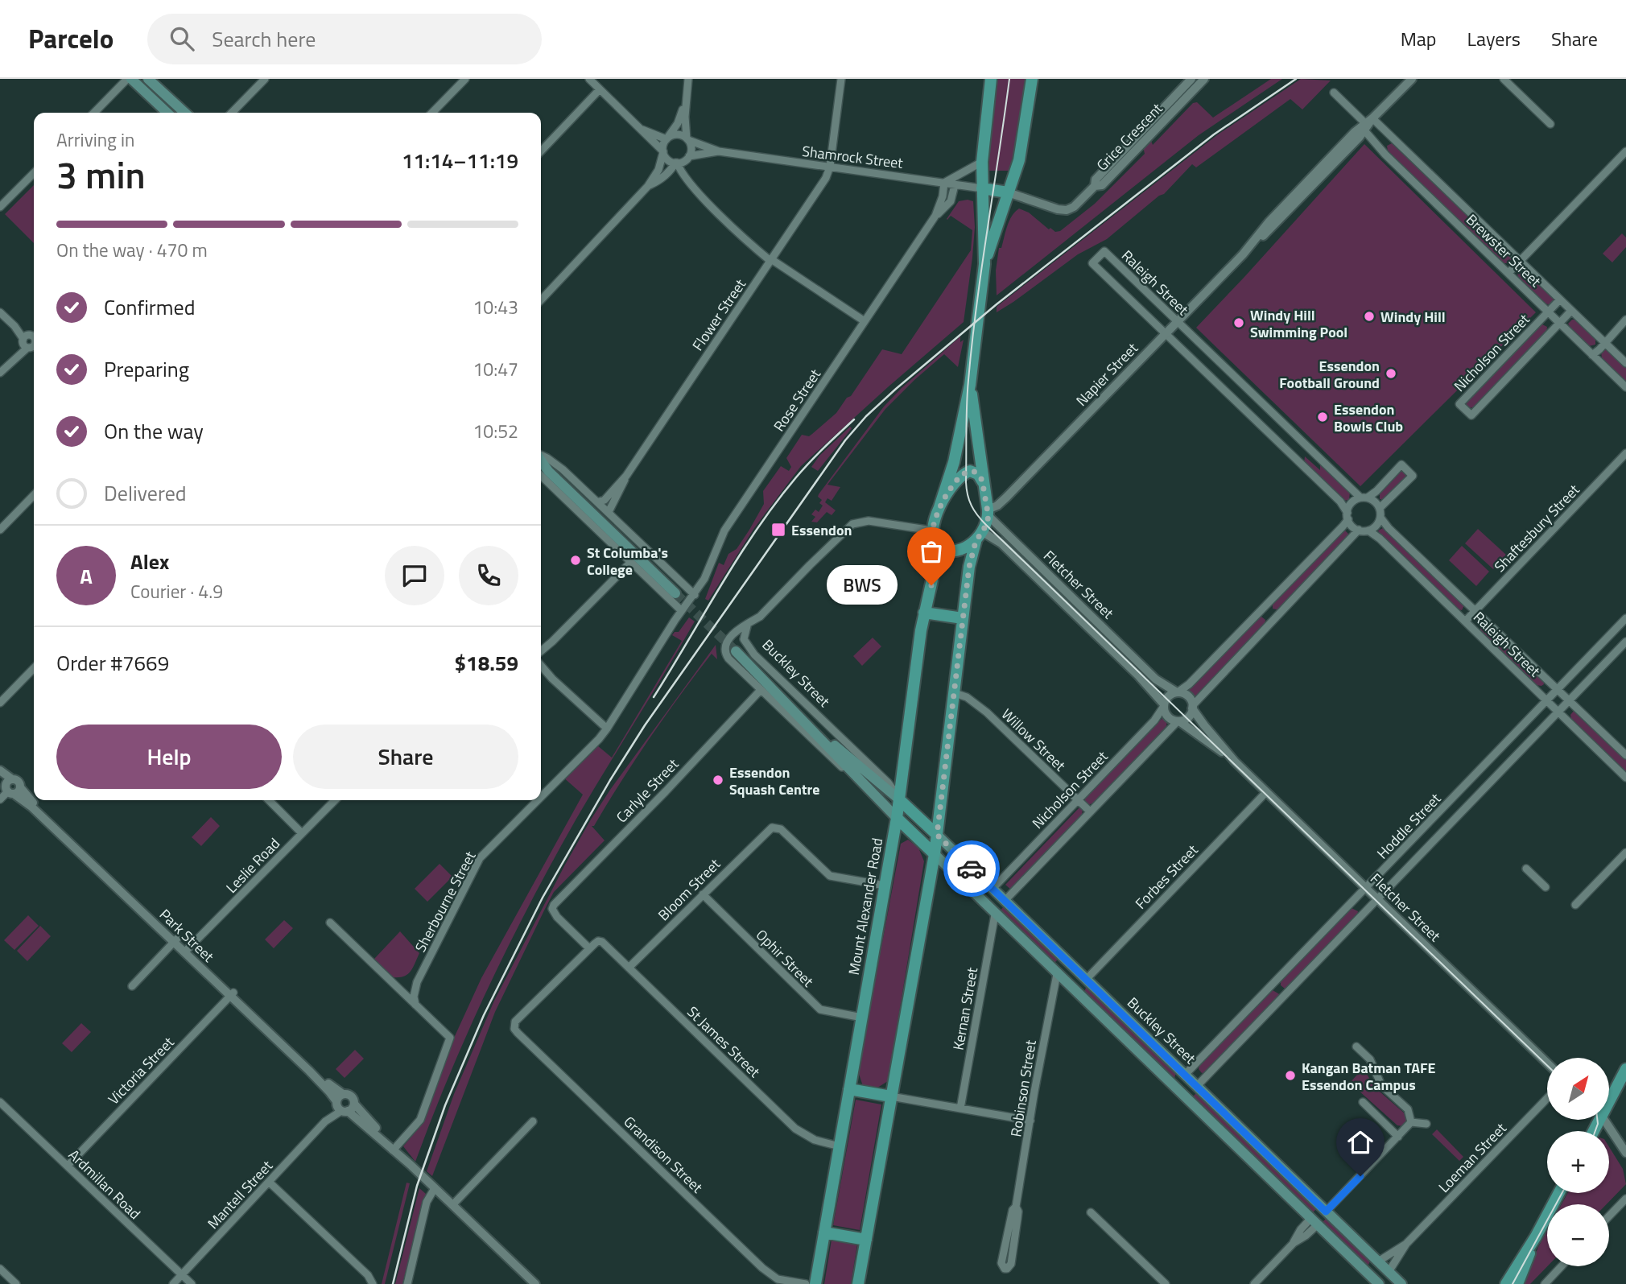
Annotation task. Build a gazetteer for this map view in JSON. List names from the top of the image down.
{
  "streets": {
    "main road": ["Buckley Street", "Mount Alexander Road"],
    "street": [
      "Grice Crescent",
      "Shamrock Street",
      "Brewster Street",
      "Raleigh Street",
      "Flower Street",
      "Nicholson Street",
      "Napier Street",
      "Rose Street",
      "Shaftesbury Street",
      "Fletcher Street",
      "Willow Street",
      "Carlyle Street",
      "Hoddle Street",
      "Leslie Road",
      "Forbes Street",
      "Bloom Street",
      "Sherbourne Street",
      "Park Street",
      "Ophir Street",
      "Kernan Street",
      "St James Street",
      "Victoria Street",
      "Robinson Street",
      "Grandison Street",
      "Loeman Street",
      "Ardmillan Road",
      "Mantell Street"
    ]
  },
  "crossings": [
    ["Shamrock Street", "Flower Street"],
    ["Shamrock Street", "Rose Street"],
    ["Brewster Street", "Nicholson Street"],
    ["Brewster Street", "Napier Street"],
    ["Raleigh Street", "Napier Street"],
    ["Raleigh Street", "Shaftesbury Street"],
    ["Raleigh Street", "Hoddle Street"],
    ["Nicholson Street", "Fletcher Street"],
    ["Nicholson Street", "Buckley Street"],
    ["Nicholson Street", "Willow Street"],
    ["Napier Street", "Fletcher Street"],
    ["Rose Street", "Sherbourne Street"],
    ["Fletcher Street", "Hoddle Street"],
    ["Fletcher Street", "Forbes Street"],
    ["Buckley Street", "Carlyle Street"],
    ["Buckley Street", "Hoddle Street"],
    ["Buckley Street", "Forbes Street"],
    ["Buckley Street", "Mount Alexander Road"],
    ["Buckley Street", "Kernan Street"],
    ["Buckley Street", "Robinson Street"],
    ["Buckley Street", "Loeman Street"],
    ["Carlyle Street", "St James Street"],
    ["Carlyle Street", "Grandison Street"],
    ["Leslie Road", "Park Street"],
    ["Bloom Street", "Mount Alexander Road"],
    ["Bloom Street", "Ophir Street"],
    ["Bloom Street", "St James Street"],
    ["Mount Alexander Road", "Ophir Street"],
    ["Mount Alexander Road", "St James Street"],
    ["Park Street", "Victoria Street"],
    ["Park Street", "Mantell Street"],
    ["St James Street", "Grandison Street"],
    ["Victoria Street", "Ardmillan Road"],
    ["Ardmillan Road", "Mantell Street"]
  ],
  "places": {
    "other": [
      "Windy Hill",
      "Windy Hill Swimming Pool",
      "Essendon Football Ground",
      "Essendon Bowls Club",
      "St Columba's College",
      "BWS",
      "Essendon Squash Centre",
      "Kangan Batman TAFE Essendon Campus"
    ],
    "transit": ["Essendon"]
  },
  "north": "top right",
  "page": {
    "header": "Parcelo",
    "search": "Search here",
    "nav": ["Map", "Layers", "Share"],
    "heading": ["3 min", "Arriving in", "11:14–11:19"],
    "panel": [
      "Alex",
      "Courier · 4.9",
      "Order #7669",
      "$18.59"
    ],
    "bar": "On the way · 470 m",
    "list": [
      ["Confirmed", "10:43"],
      ["Preparing", "10:47"],
      ["On the way", "10:52"],
      "Delivered"
    ],
    "round": "A",
    "bubble": "BWS",
    "buttons": ["Help", "Share"],
    "map_buttons": ["+", "−"]
  }
}
